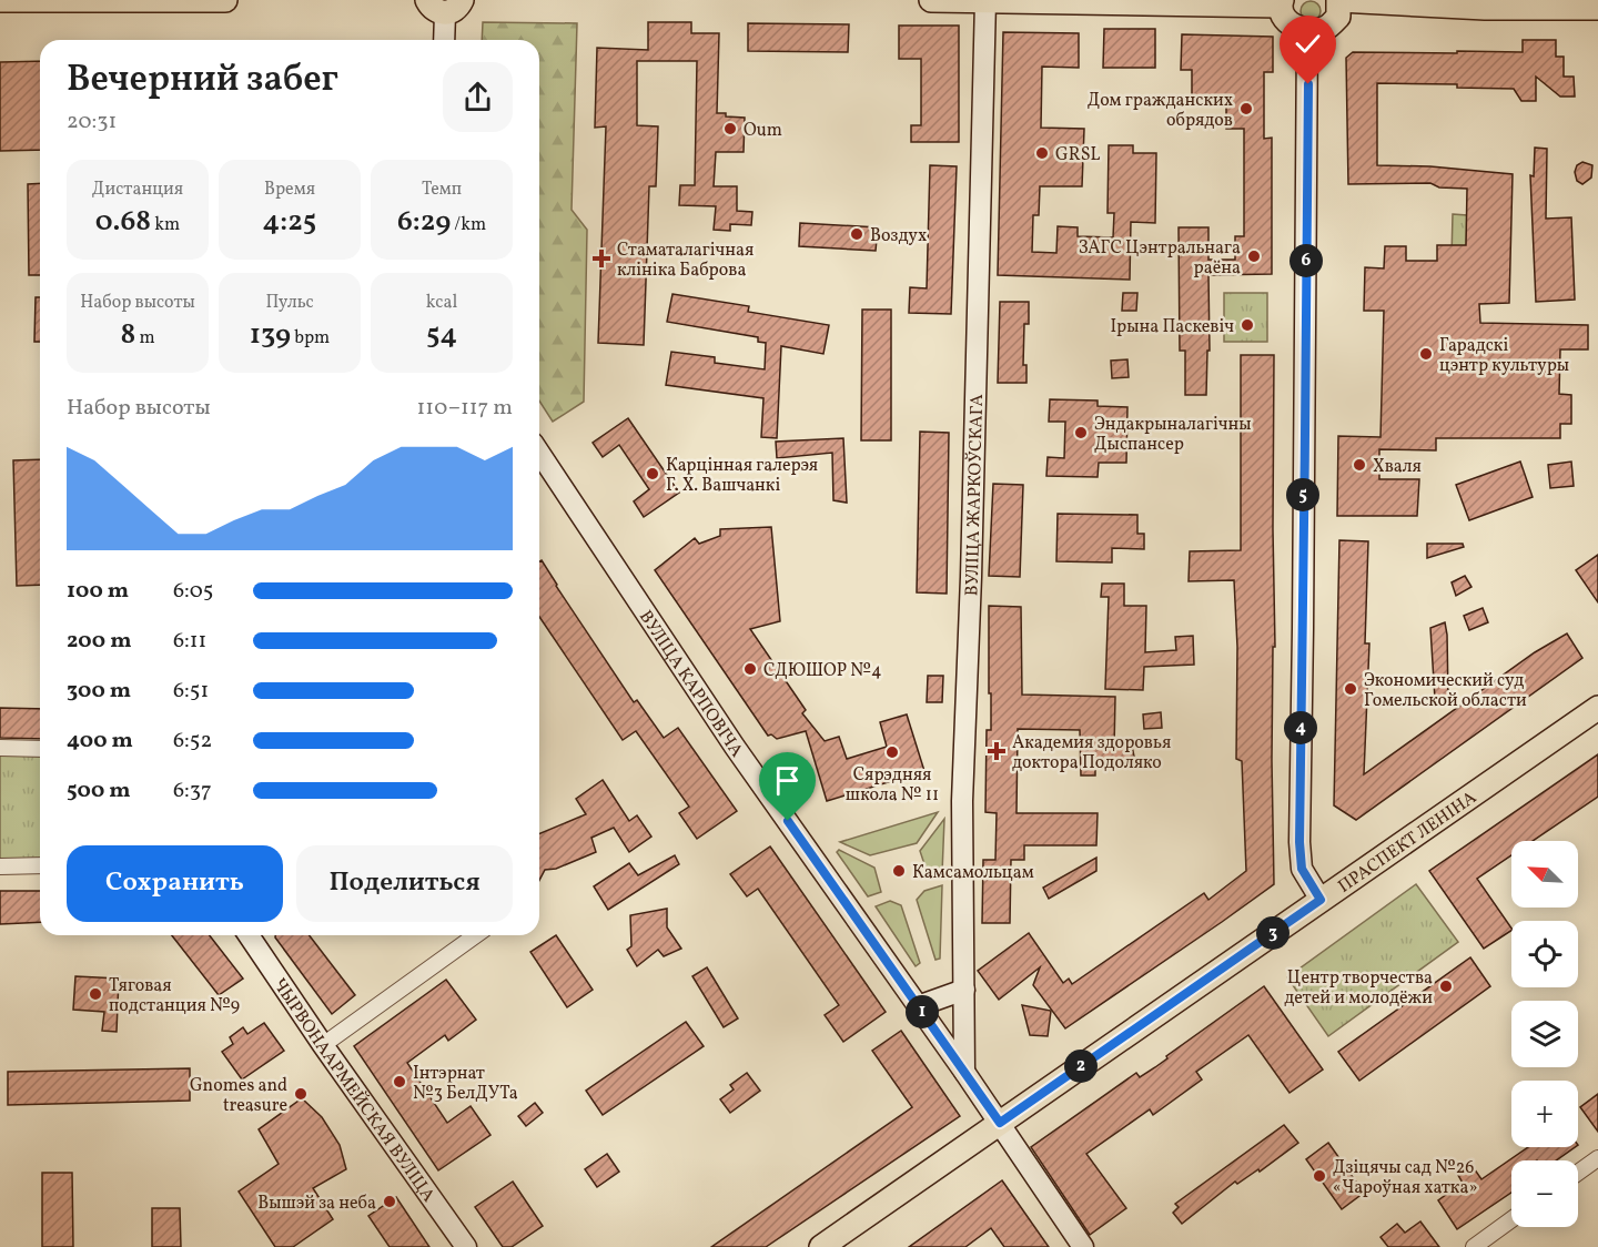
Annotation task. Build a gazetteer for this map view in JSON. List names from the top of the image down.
{
  "streets": {
    "main road": ["ПРАСПЕКТ ЛЕНІНА"],
    "street": ["ВУЛІЦА ЖАРКОЎСКАГА", "ВУЛІЦА КАРПОВІЧА", "ЧЫРВОНААРМЕЙСКАЯ ВУЛІЦА"]
  },
  "crossings": [
    ["ВУЛІЦА ЖАРКОЎСКАГА", "ВУЛІЦА КАРПОВІЧА"],
    ["ВУЛІЦА КАРПОВІЧА", "ПРАСПЕКТ ЛЕНІНА"]
  ],
  "places": {
    "other": [
      "Дом гражданских обрядов",
      "Oum",
      "GRSL",
      "Воздух",
      "ЗАГС Цэнтральнага раёна",
      "Ірына Паскевіч",
      "Гарадскі цэнтр культуры",
      "Эндакрыналагічны Дыспансер",
      "Хваля",
      "Карцінная галерэя Г. Х. Вашчанкі",
      "СДЮШОР №4",
      "Экономический суд Гомельской области",
      "Сярэдняя школа № 11",
      "Камсамольцам",
      "Центр творчества детей и молодёжи",
      "Тяговая подстанция №9",
      "Інтэрнат №3 БелДУТа",
      "Gnomes and treasure",
      "Дзіцячы сад №26 «Чароўная хатка»",
      "Вышэй за неба"
    ],
    "health": ["Стаматалагічная клініка Баброва", "Академия здоровья доктора Подоляко"]
  },
  "north": "top left",
  "page": {
    "heading": ["Вечерний забег", "20:31"],
    "stats": [
      ["Дистанция", "0.68 km"],
      ["Время", "4:25"],
      ["Темп", "6:29 /km"],
      ["Набор высоты", "8 m"],
      ["Пульс", "139 bpm"],
      ["kcal", "54"]
    ],
    "pins": [
      "6",
      "5",
      "4",
      "3",
      "1",
      "2"
    ],
    "chart": ["Набор высоты", "110–117 m"],
    "list": [
      {
        "name": "100 m",
        "note": "6:05"
      },
      {
        "name": "200 m",
        "note": "6:11"
      },
      {
        "name": "300 m",
        "note": "6:51"
      },
      {
        "name": "400 m",
        "note": "6:52"
      },
      {
        "name": "500 m",
        "note": "6:37"
      }
    ],
    "buttons": ["Сохранить", "Поделиться"],
    "map_buttons": ["+", "−"]
  }
}
